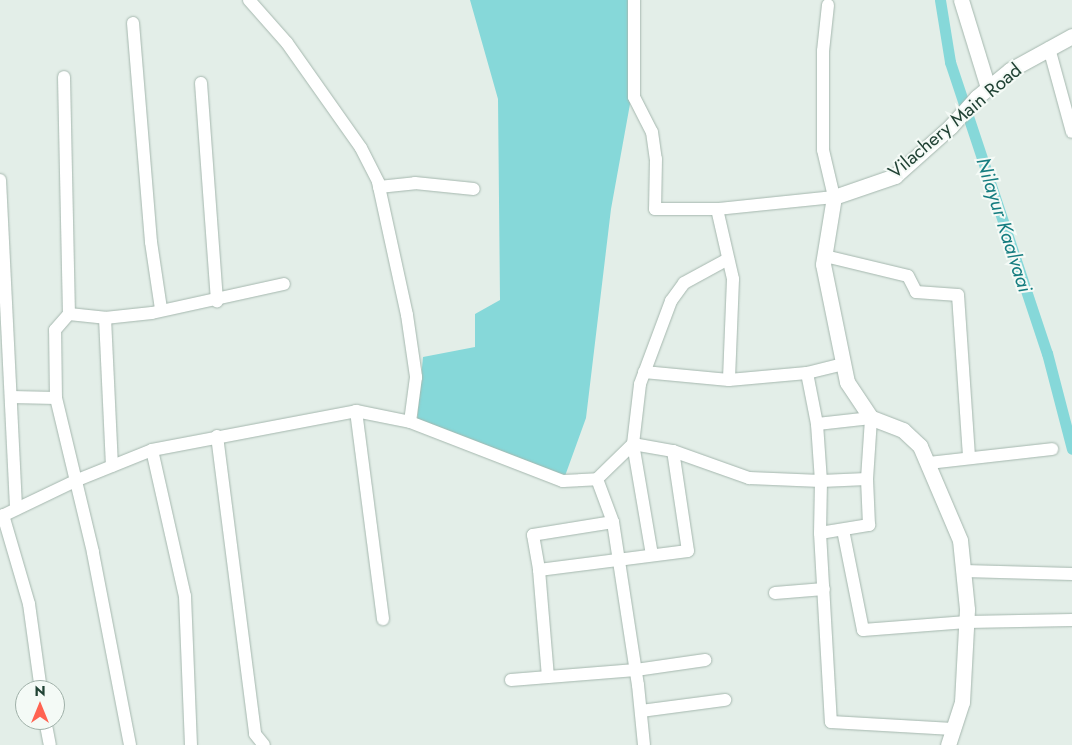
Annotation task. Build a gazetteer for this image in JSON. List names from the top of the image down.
{
  "streets": {
    "main road": ["Vilachery Main Road"]
  },
  "water": ["Nilayur Kaalvaai"],
  "north": "top"
}
